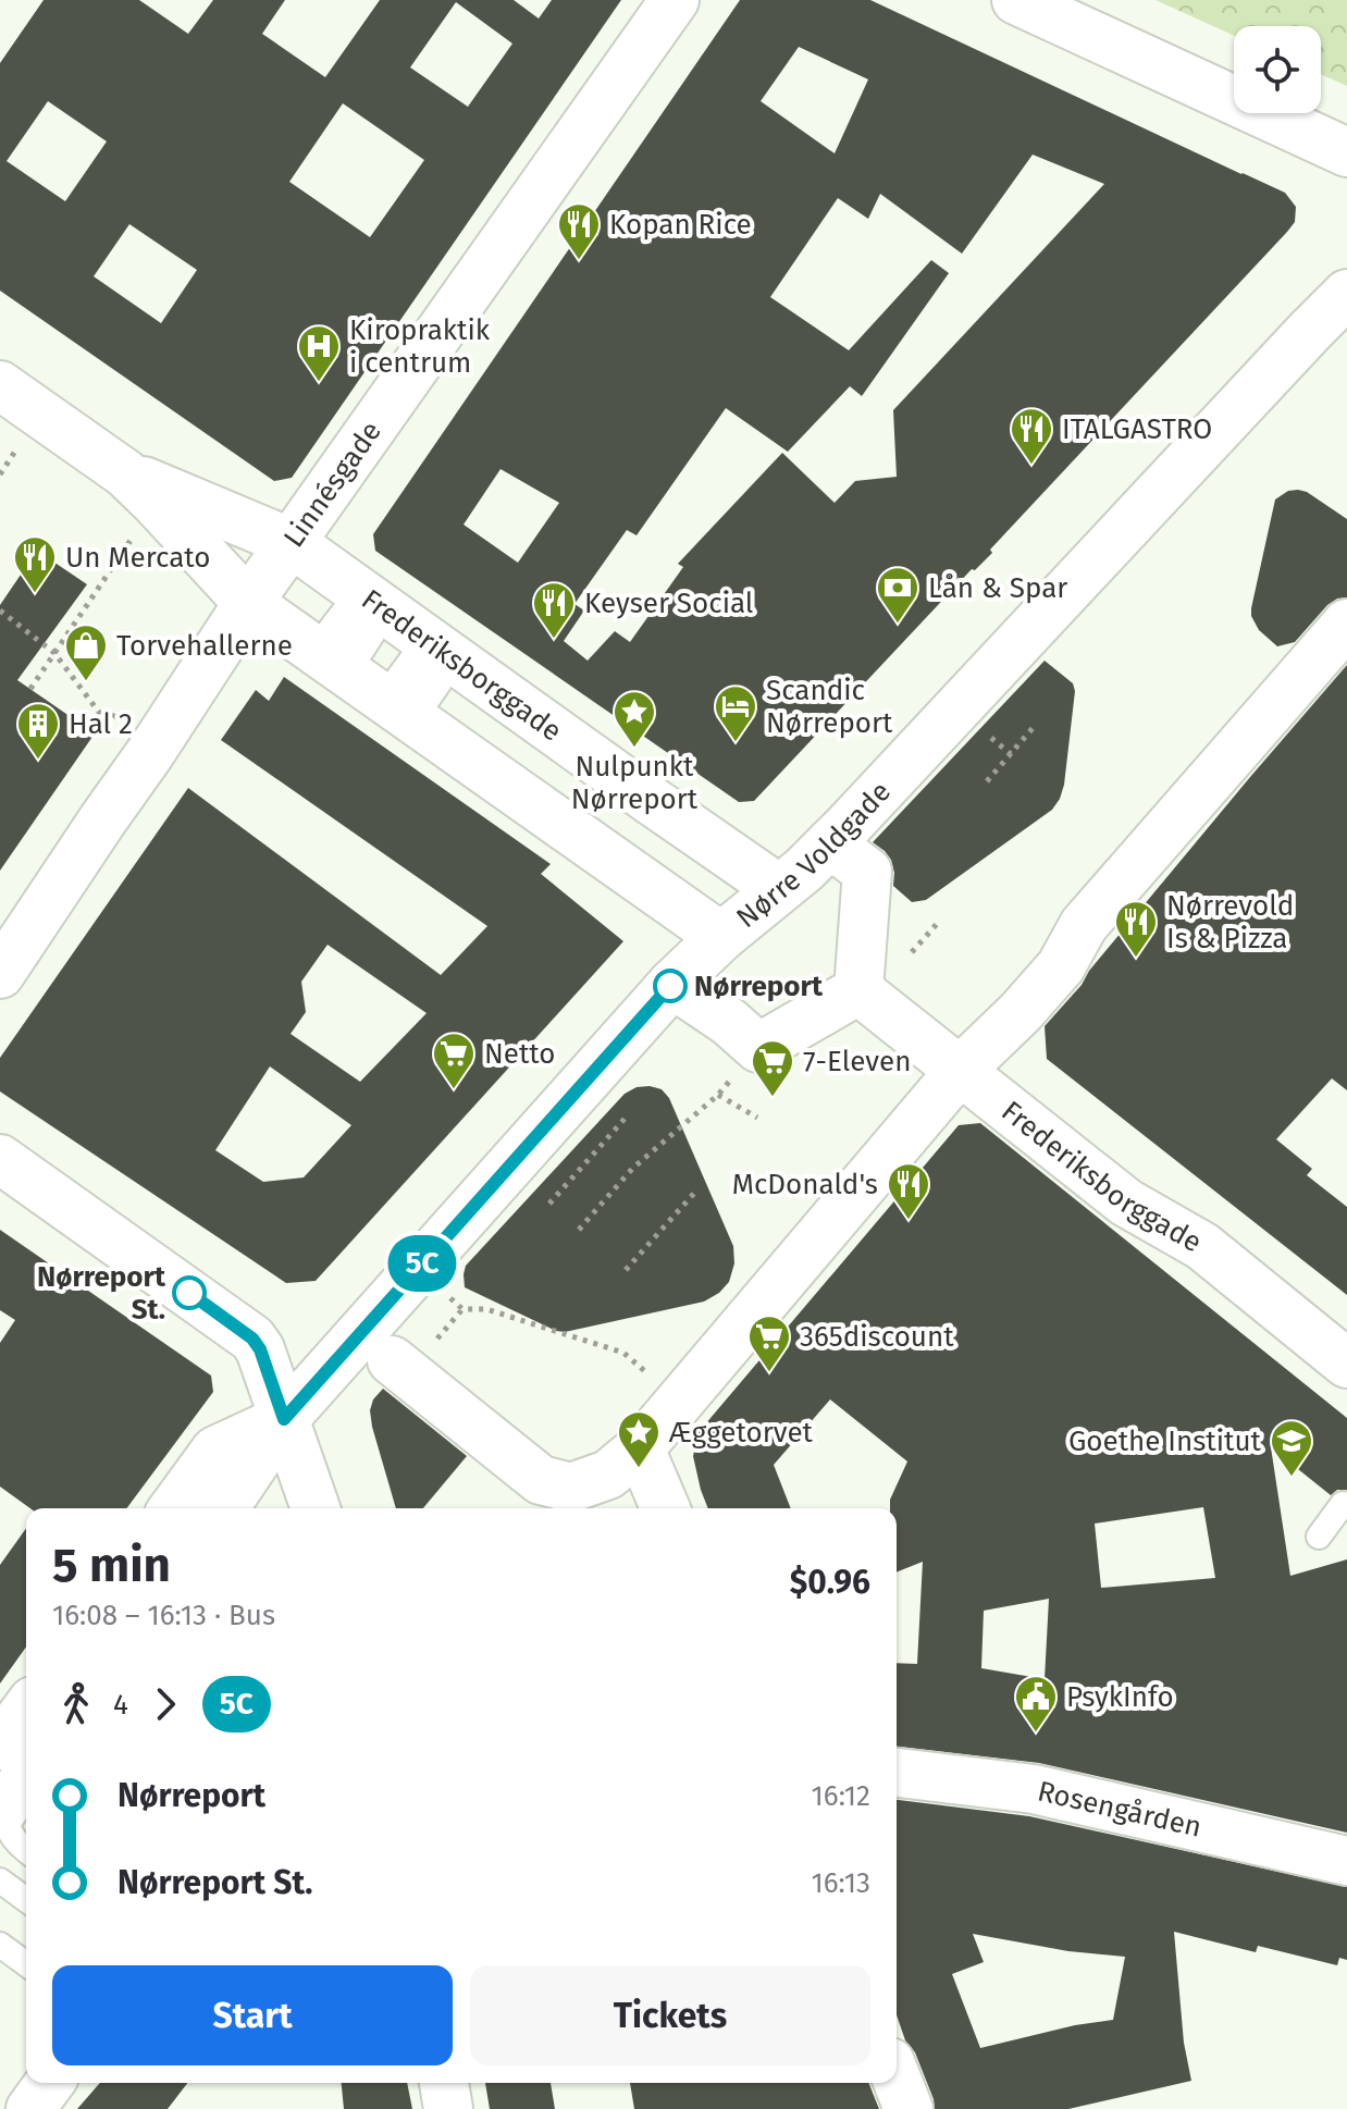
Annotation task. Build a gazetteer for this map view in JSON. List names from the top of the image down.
{
  "streets": {
    "street": [
      "Linnésgade",
      "Frederiksborggade",
      "Nørre Voldgade",
      "Rosengården"
    ]
  },
  "crossings": [
    ["Linnésgade", "Frederiksborggade"],
    ["Frederiksborggade", "Nørre Voldgade"]
  ],
  "places": {
    "restaurant": [
      "Kopan Rice",
      "ITALGASTRO",
      "Un Mercato",
      "Keyser Social",
      "Nørrevold Is & Pizza",
      "McDonald's"
    ],
    "hospital": ["Kiropraktik i centrum"],
    "bank": ["Lån & Spar"],
    "shop": ["Torvehallerne"],
    "hotel": ["Scandic Nørreport"],
    "place": ["Nulpunkt Nørreport", "Æggetorvet"],
    "building": ["Hal 2"],
    "other": ["Nørreport", "Nørreport St."],
    "supermarket": ["Netto", "7-Eleven", "365discount"],
    "school or university": ["Goethe Institut"],
    "public building": ["PsykInfo"]
  },
  "lines": ["bus line 5C"],
  "page": {
    "on_map": "5C",
    "heading": ["5 min", "16:08 – 16:13 · Bus", "$0.96"],
    "legs": ["4", "5C"],
    "list": [
      {
        "name": "Nørreport",
        "value": "16:12"
      },
      {
        "name": "Nørreport St.",
        "value": "16:13"
      }
    ],
    "buttons": ["Start", "Tickets"]
  }
}
